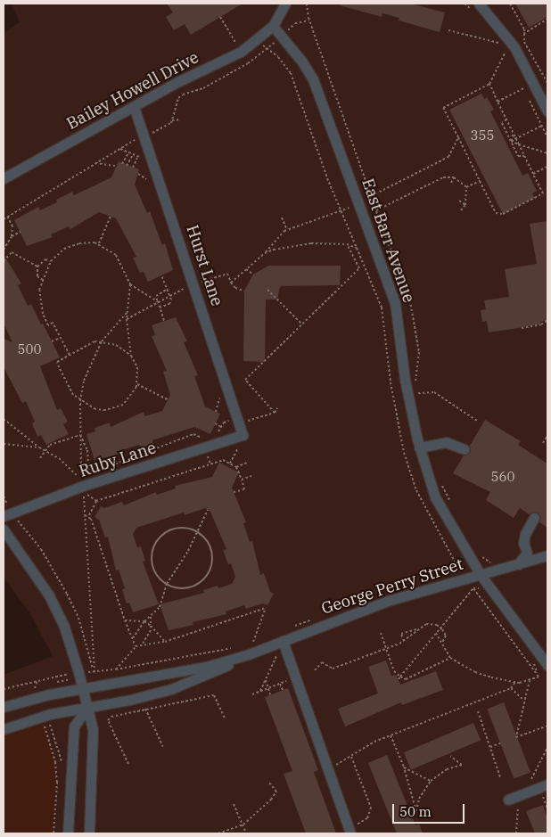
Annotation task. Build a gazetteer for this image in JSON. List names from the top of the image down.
{
  "streets": {
    "street": [
      "Bailey Howell Drive",
      "East Barr Avenue",
      "Hurst Lane",
      "Ruby Lane",
      "George Perry Street"
    ]
  },
  "crossings": [
    ["Bailey Howell Drive", "East Barr Avenue"],
    ["Bailey Howell Drive", "Hurst Lane"],
    ["East Barr Avenue", "George Perry Street"],
    ["Hurst Lane", "Ruby Lane"]
  ],
  "house_numbers": ["355", "500", "560"],
  "scale_bar": "50 m"
}
